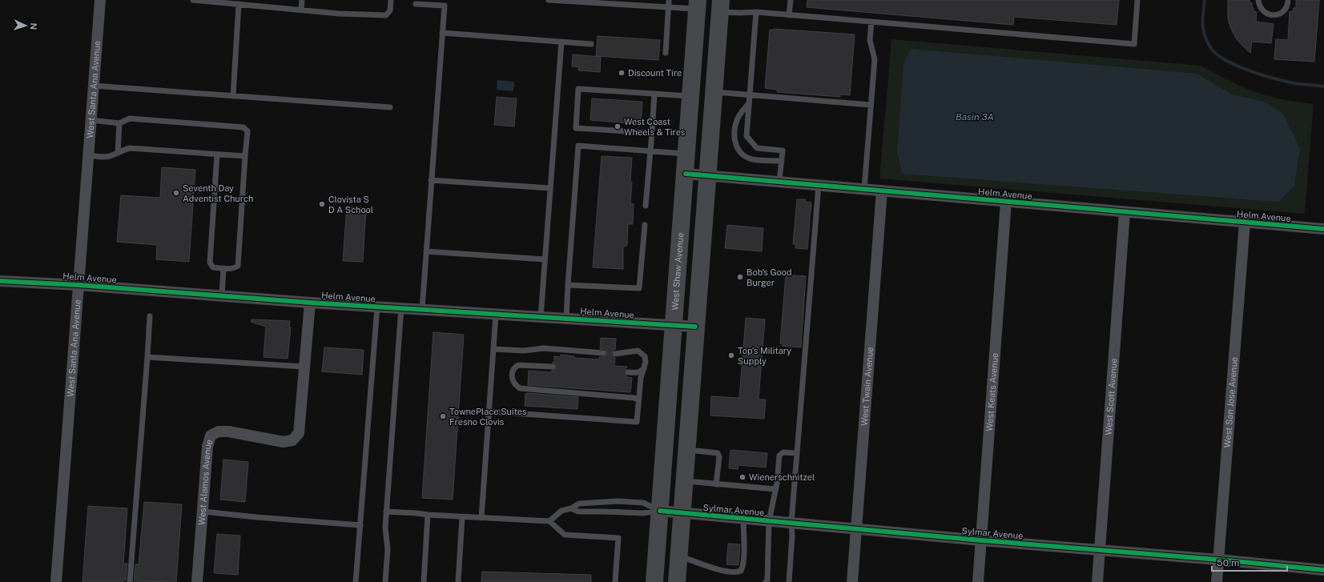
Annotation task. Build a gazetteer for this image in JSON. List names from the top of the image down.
{
  "streets": {
    "main road": ["West Shaw Avenue"],
    "street": [
      "West Santa Ana Avenue",
      "Helm Avenue",
      "West Twain Avenue",
      "West Keats Avenue",
      "West Scott Avenue",
      "West San Jose Avenue",
      "West Alamos Avenue",
      "Sylmar Avenue"
    ]
  },
  "crossings": [
    ["West Santa Ana Avenue", "Helm Avenue"],
    ["Helm Avenue", "West Shaw Avenue"],
    ["Helm Avenue", "West Twain Avenue"],
    ["Helm Avenue", "West Keats Avenue"],
    ["Helm Avenue", "West Scott Avenue"],
    ["Helm Avenue", "West San Jose Avenue"],
    ["Helm Avenue", "West Alamos Avenue"],
    ["West Shaw Avenue", "Sylmar Avenue"],
    ["West Twain Avenue", "Sylmar Avenue"],
    ["West Keats Avenue", "Sylmar Avenue"],
    ["West Scott Avenue", "Sylmar Avenue"],
    ["West San Jose Avenue", "Sylmar Avenue"]
  ],
  "water": ["Basin 3A"],
  "places": [
    "Discount Tire",
    "West Coast Wheels & Tires",
    "Seventh Day Adventist Church",
    "Clovista S D A School",
    "Bob's Good Burger",
    "Top's Military Supply",
    "TownePlace Suites Fresno Clovis",
    "Wienerschnitzel"
  ],
  "scale_bar": "50 m",
  "north": "right"
}
